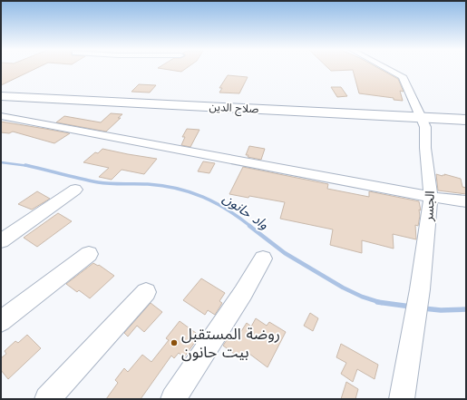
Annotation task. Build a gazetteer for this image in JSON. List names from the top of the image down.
{
  "streets": {
    "highway": ["صلاح الدين"],
    "street": ["الجسر"]
  },
  "crossings": [
    ["صلاح الدين", "الجسر"]
  ],
  "water": ["واد حانون"],
  "places": ["روضة المستقبل بيت حانون"]
}
